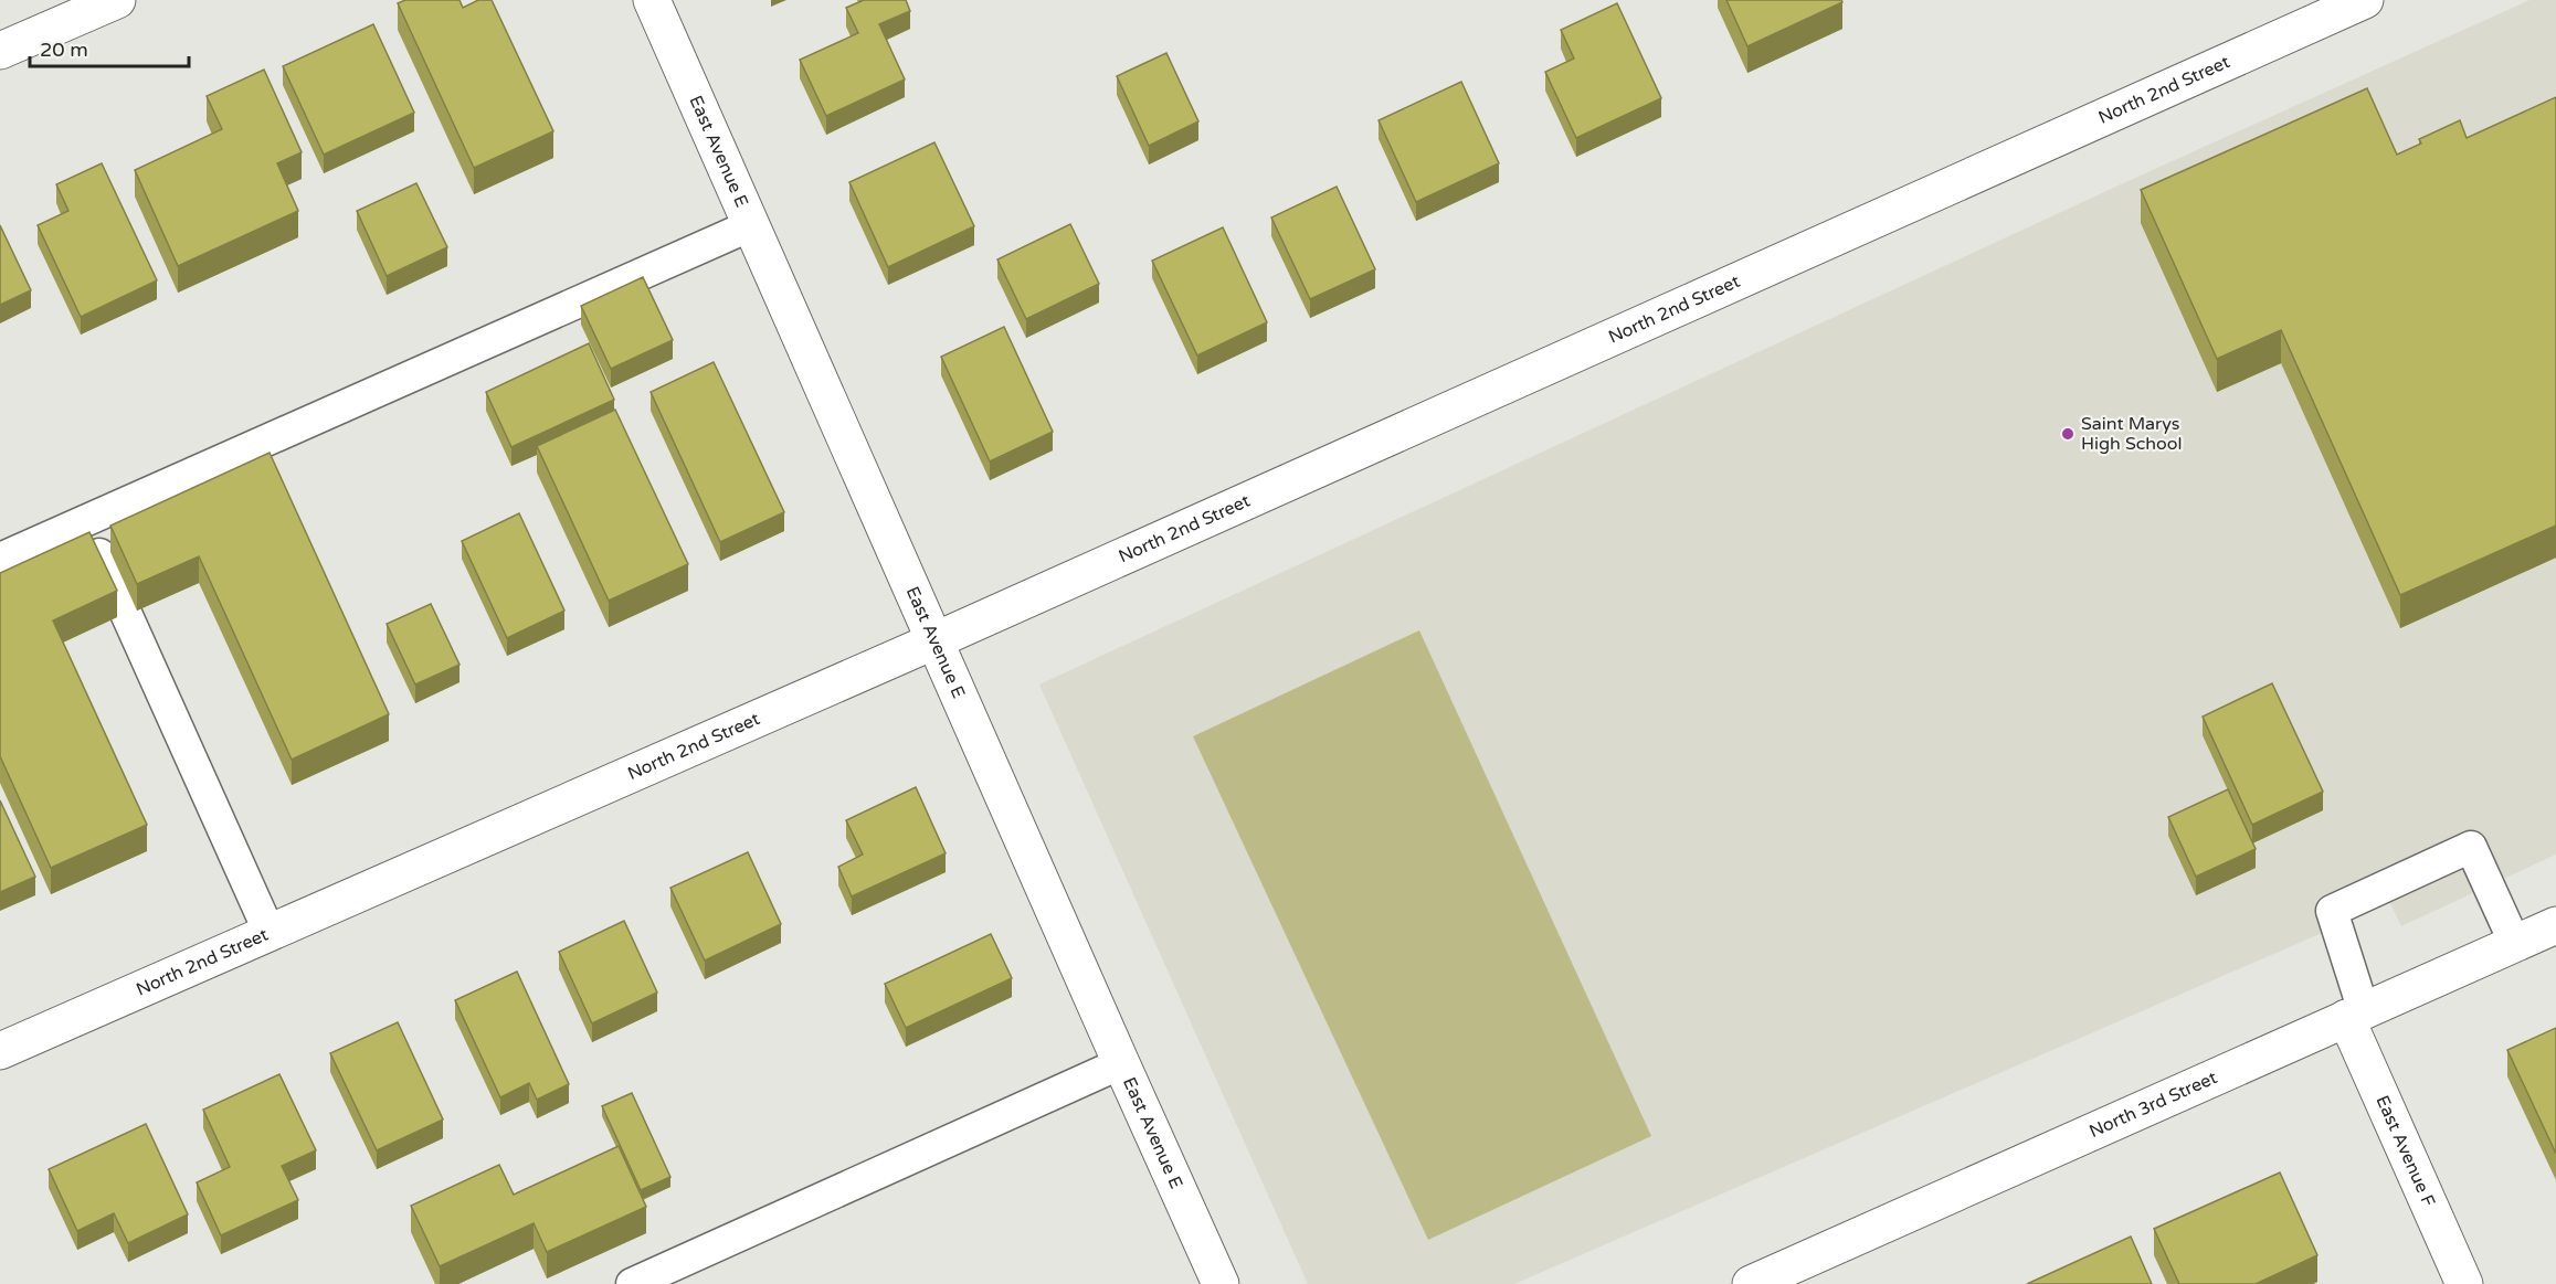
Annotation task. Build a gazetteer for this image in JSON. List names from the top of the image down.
{
  "streets": {
    "street": [
      "North 2nd Street",
      "East Avenue E",
      "North 3rd Street",
      "East Avenue F"
    ]
  },
  "crossings": [
    ["North 2nd Street", "East Avenue E"],
    ["North 3rd Street", "East Avenue F"]
  ],
  "places": ["Saint Marys High School"],
  "scale_bar": "20 m"
}
